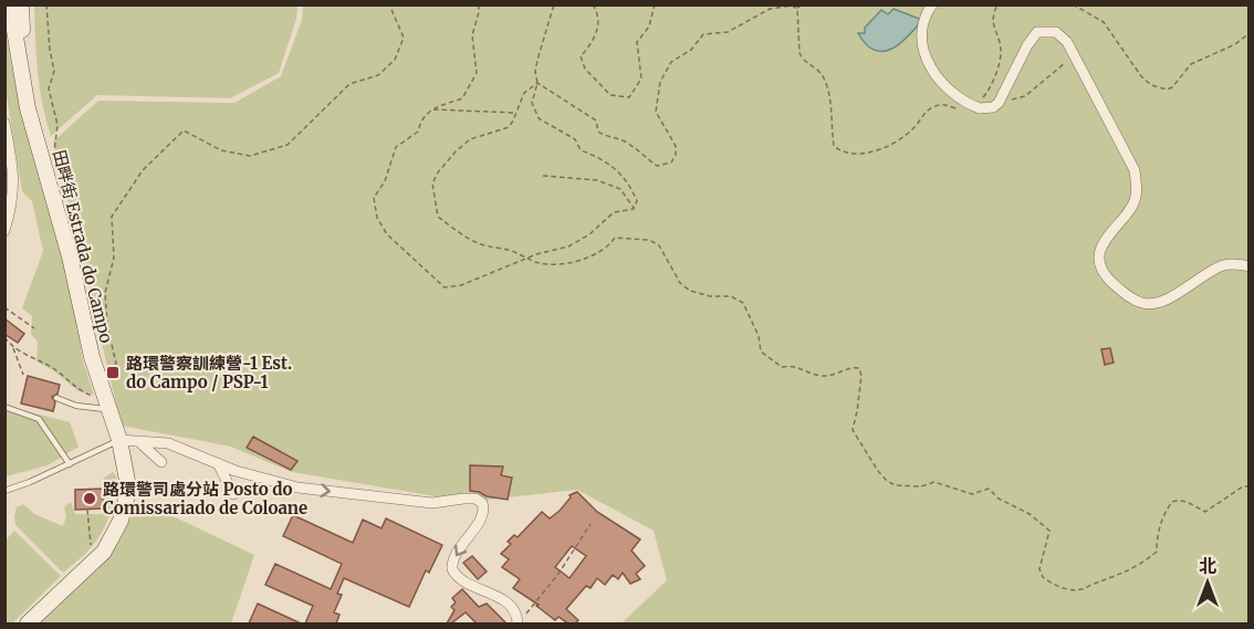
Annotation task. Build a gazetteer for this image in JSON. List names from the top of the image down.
{
  "streets": {
    "main road": ["田畔街 Estrada do Campo"]
  },
  "places": {
    "transit": ["路環警察訓練營-1 Est. do Campo / PSP-1"],
    "other": ["路環警司處分站 Posto do Comissariado de Coloane"]
  },
  "north": "top"
}
